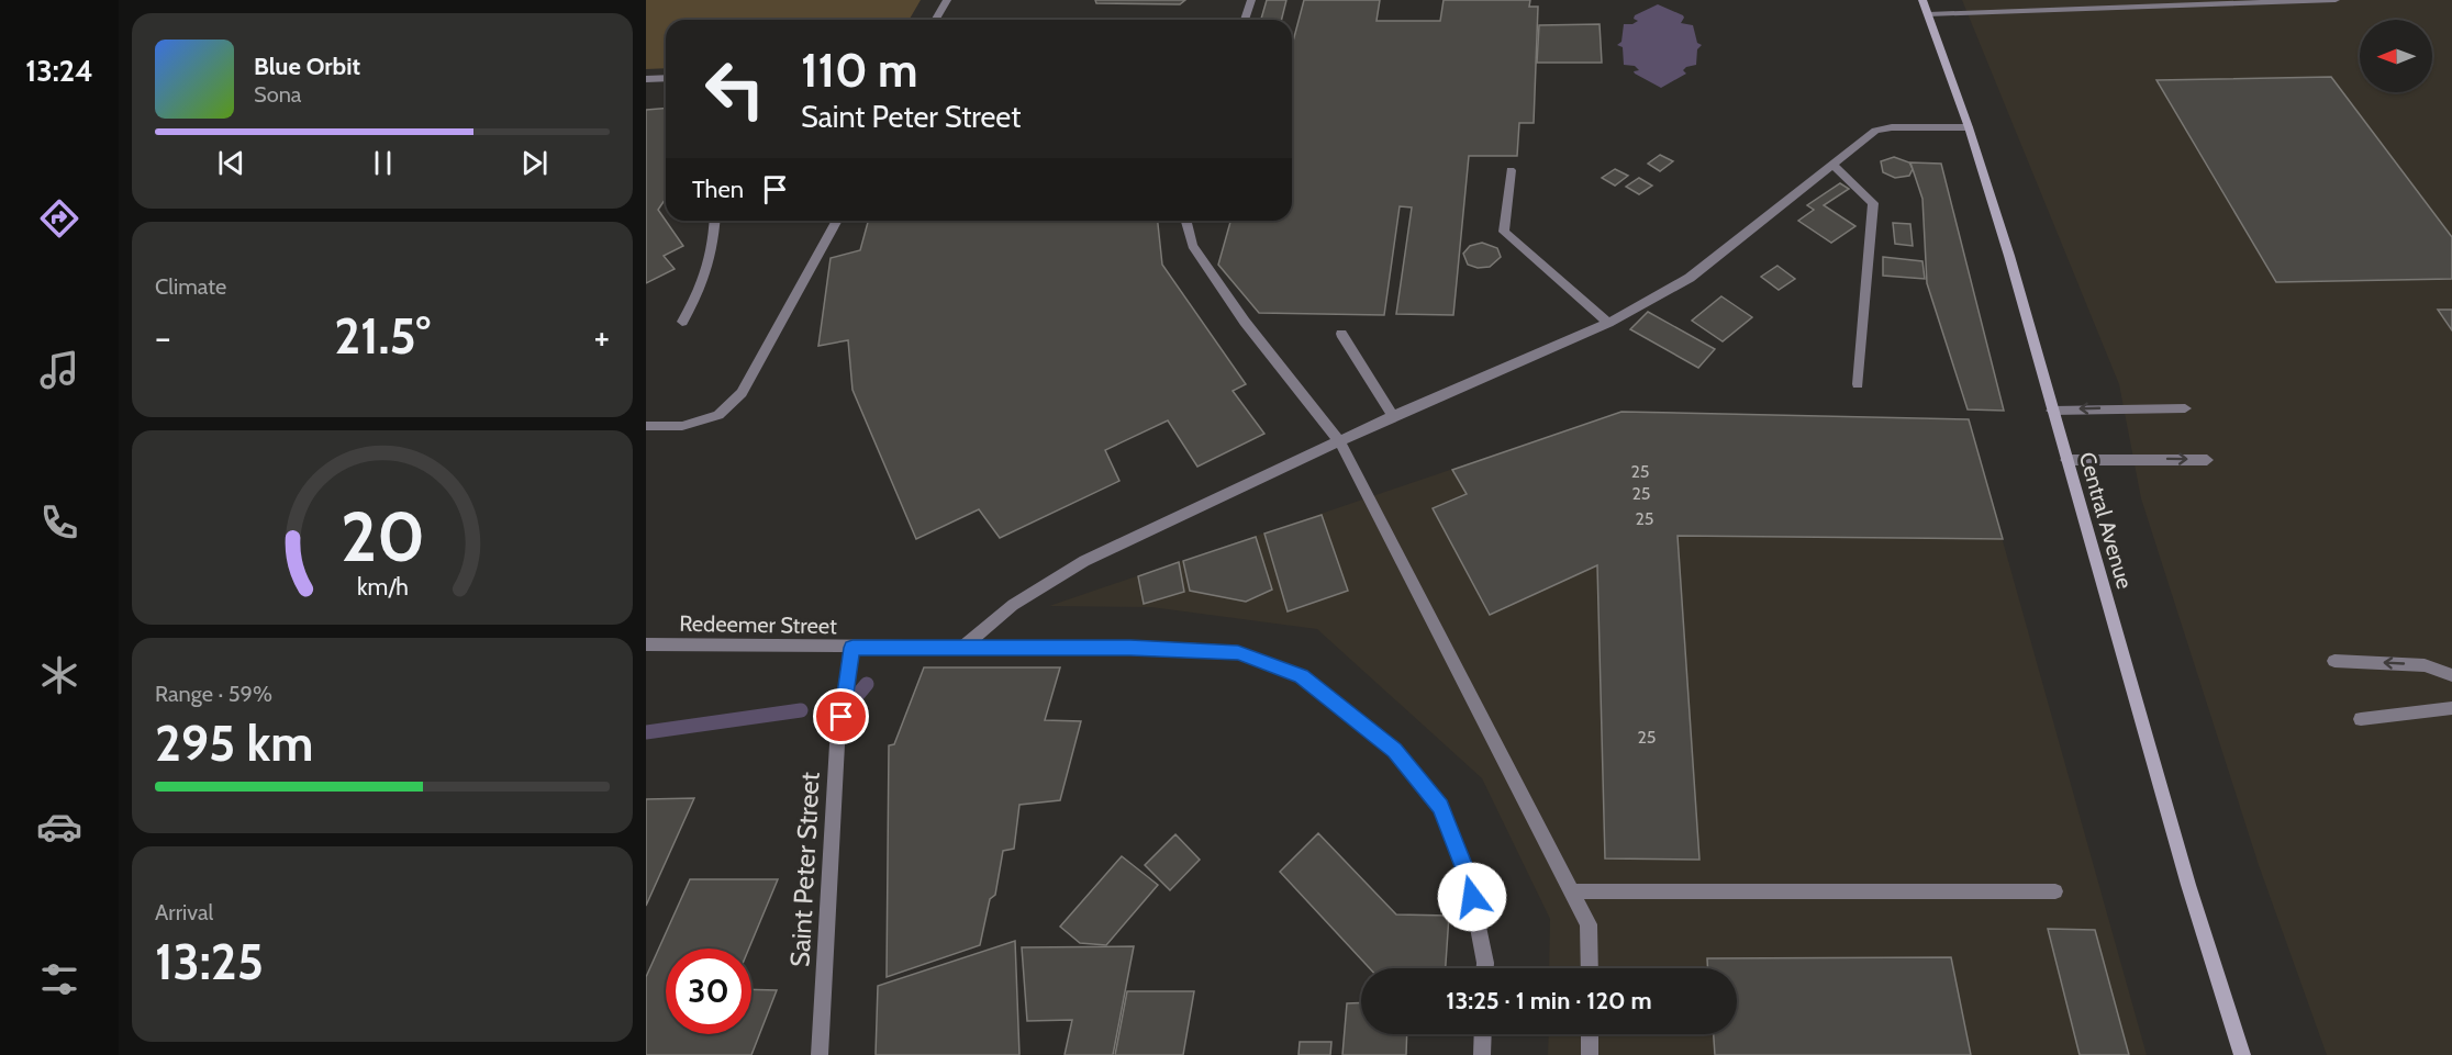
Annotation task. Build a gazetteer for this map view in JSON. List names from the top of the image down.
{
  "streets": {
    "main road": ["Central Avenue"],
    "street": ["Redeemer Street", "Saint Peter Street"]
  },
  "crossings": [
    ["Redeemer Street", "Saint Peter Street"]
  ],
  "house_numbers": [
    "25",
    "25",
    "25",
    "25"
  ],
  "north": "left",
  "page": {
    "tabs": "13:24",
    "turn": ["110 m", "Saint Peter Street"],
    "song": ["Blue Orbit", "Sona"],
    "then": "Then",
    "tile": [
      "Climate",
      ["Range · 59%", "295 km"],
      ["Arrival", "13:25"]
    ],
    "heat": ["−", "21.5°", "+"],
    "limit": "30",
    "trip": "13:25 · 1 min · 120 m",
    "gauge": ["20", "km/h"]
  }
}
